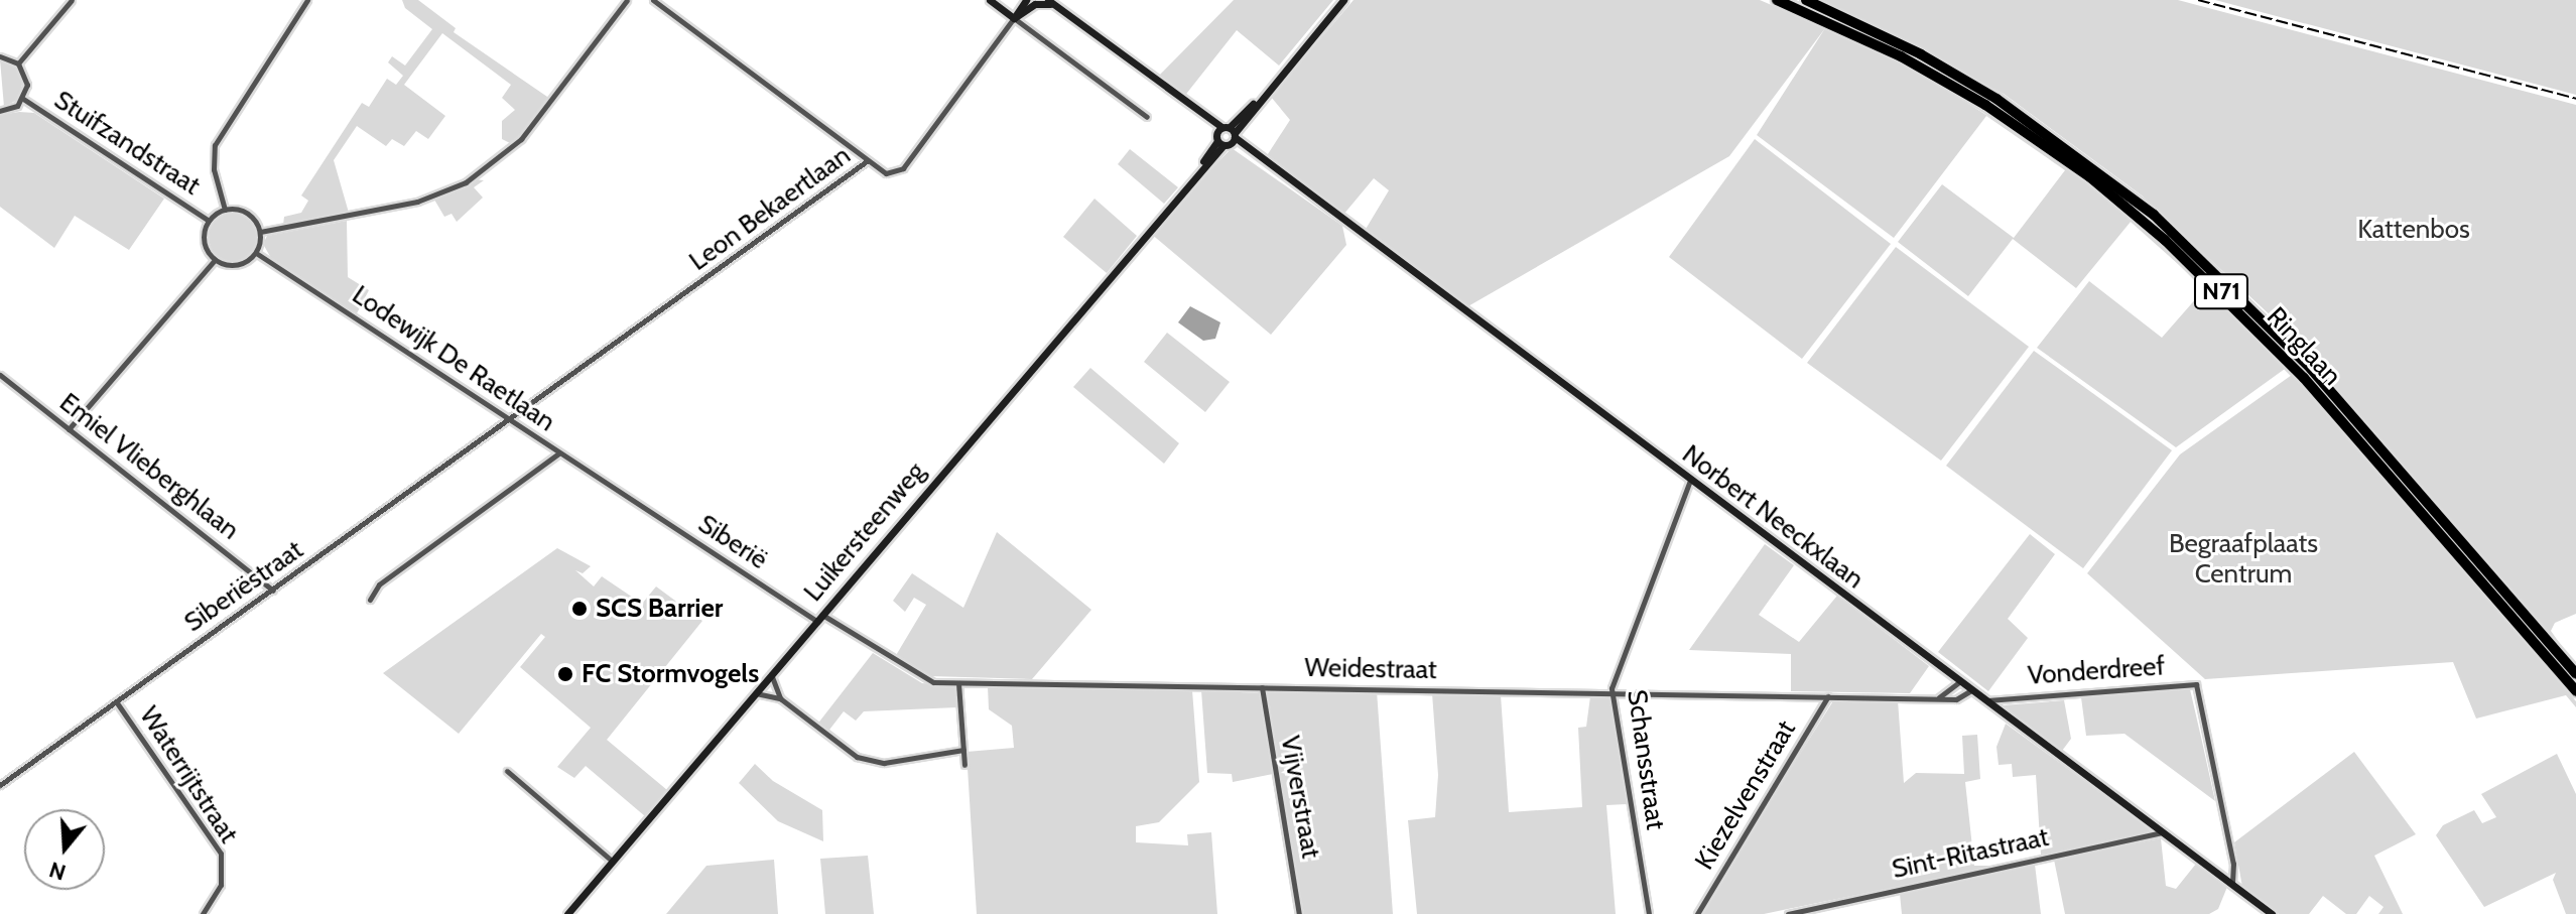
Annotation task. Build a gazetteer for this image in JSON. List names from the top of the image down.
{
  "streets": {
    "highway": ["N71", "Ringlaan"],
    "main road": ["Norbert Neeckxlaan", "Luikersteenweg"],
    "street": [
      "Stuifzandstraat",
      "Leon Bekaertlaan",
      "Lodewijk De Raetlaan",
      "Emiel Vlieberghlaan",
      "Siberië",
      "Siberiëstraat",
      "Weidestraat",
      "Vonderdreef",
      "Schansstraat",
      "Waterrijtstraat",
      "Kiezelvenstraat",
      "Vijverstraat",
      "Sint-Ritastraat"
    ]
  },
  "crossings": [
    ["Stuifzandstraat", "Lodewijk De Raetlaan"],
    ["Leon Bekaertlaan", "Lodewijk De Raetlaan"],
    ["Leon Bekaertlaan", "Siberiëstraat"],
    ["Lodewijk De Raetlaan", "Siberië"],
    ["Lodewijk De Raetlaan", "Siberiëstraat"],
    ["Emiel Vlieberghlaan", "Siberiëstraat"],
    ["Norbert Neeckxlaan", "Luikersteenweg"],
    ["Norbert Neeckxlaan", "Weidestraat"],
    ["Norbert Neeckxlaan", "Vonderdreef"],
    ["Norbert Neeckxlaan", "Schansstraat"],
    ["Norbert Neeckxlaan", "Sint-Ritastraat"],
    ["Luikersteenweg", "Siberië"],
    ["Luikersteenweg", "Weidestraat"],
    ["Siberië", "Weidestraat"],
    ["Siberiëstraat", "Waterrijtstraat"],
    ["Weidestraat", "Schansstraat"],
    ["Weidestraat", "Kiezelvenstraat"],
    ["Weidestraat", "Vijverstraat"]
  ],
  "parks": ["Kattenbos", "Begraafplaats Centrum"],
  "places": ["SCS Barrier", "FC Stormvogels"],
  "north": "bottom"
}
